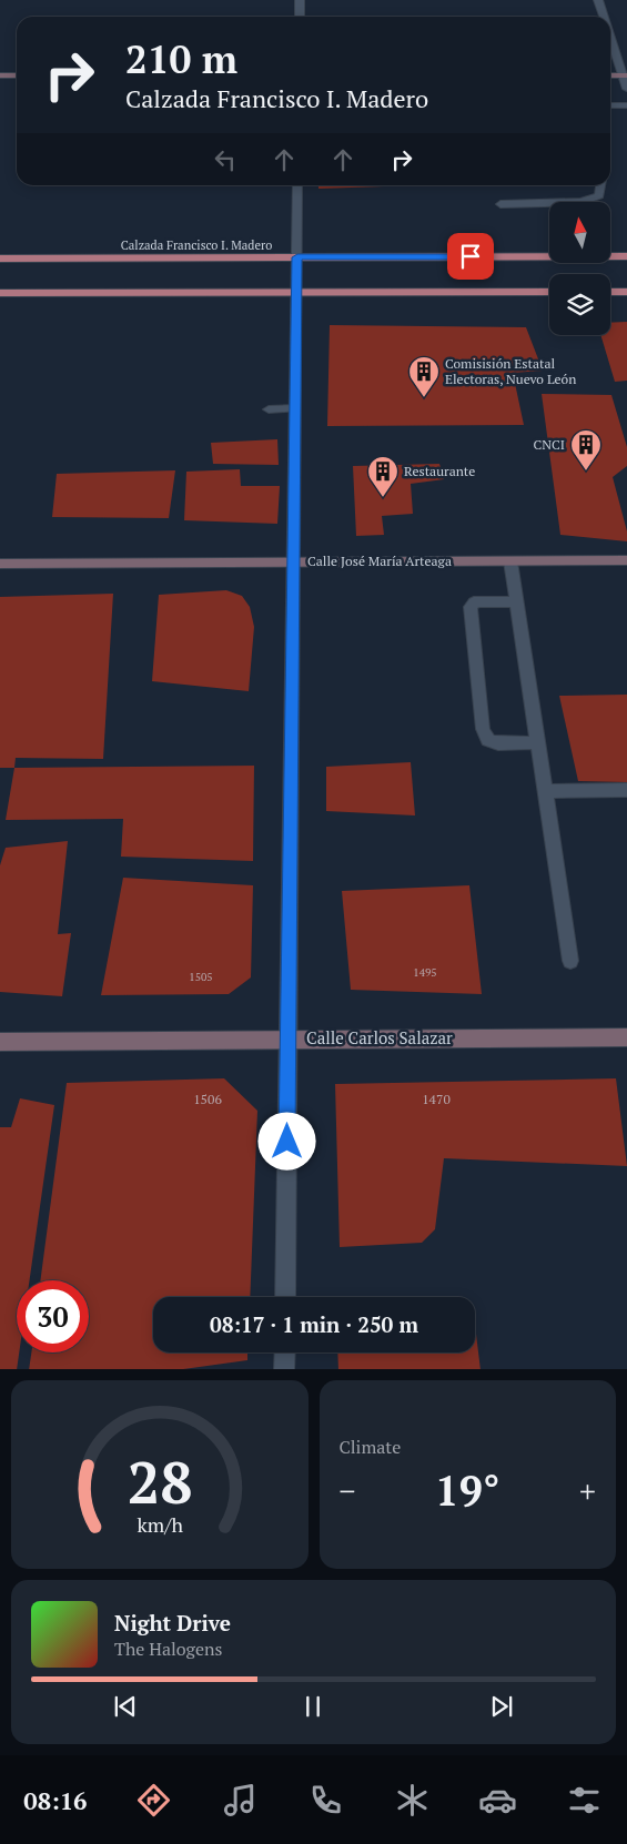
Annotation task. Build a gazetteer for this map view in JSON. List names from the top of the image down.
{
  "streets": {
    "main road": ["Calzada Francisco I. Madero"],
    "street": ["Calle José María Arteaga", "Calle Carlos Salazar"]
  },
  "places": {
    "building": ["Comisisión Estatal Electoras, Nuevo León", "CNCI", "Restaurante"]
  },
  "house_numbers": [
    "1495",
    "1505",
    "1506",
    "1470"
  ],
  "north": "top",
  "page": {
    "turn": ["210 m", "Calzada Francisco I. Madero"],
    "limit": "30",
    "trip": "08:17 · 1 min · 250 m",
    "tile": "Climate",
    "heat": ["−", "19°", "+"],
    "song": ["Night Drive", "The Halogens"],
    "tabs": "08:16",
    "gauge": ["28", "km/h"]
  }
}
